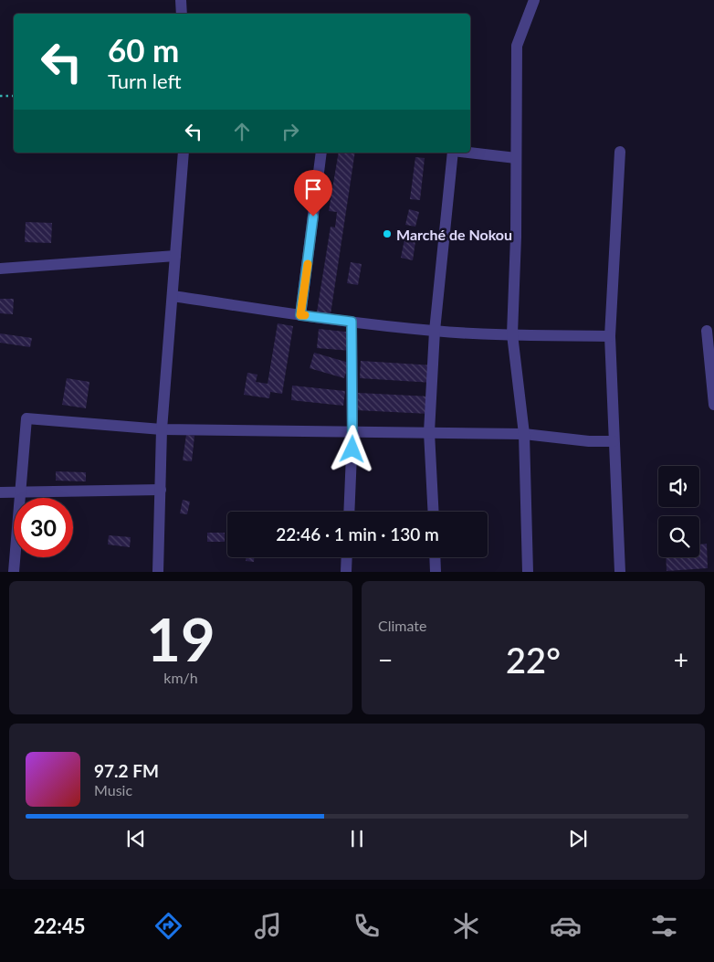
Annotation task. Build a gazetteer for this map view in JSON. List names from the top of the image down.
{
  "places": ["Marché de Nokou"],
  "page": {
    "turn": ["60 m", "Turn left"],
    "limit": "30",
    "trip": "22:46 · 1 min · 130 m",
    "tile": [
      ["19", "km/h"],
      "Climate"
    ],
    "heat": ["−", "22°", "+"],
    "song": ["97.2 FM", "Music"],
    "tabs": "22:45"
  }
}
